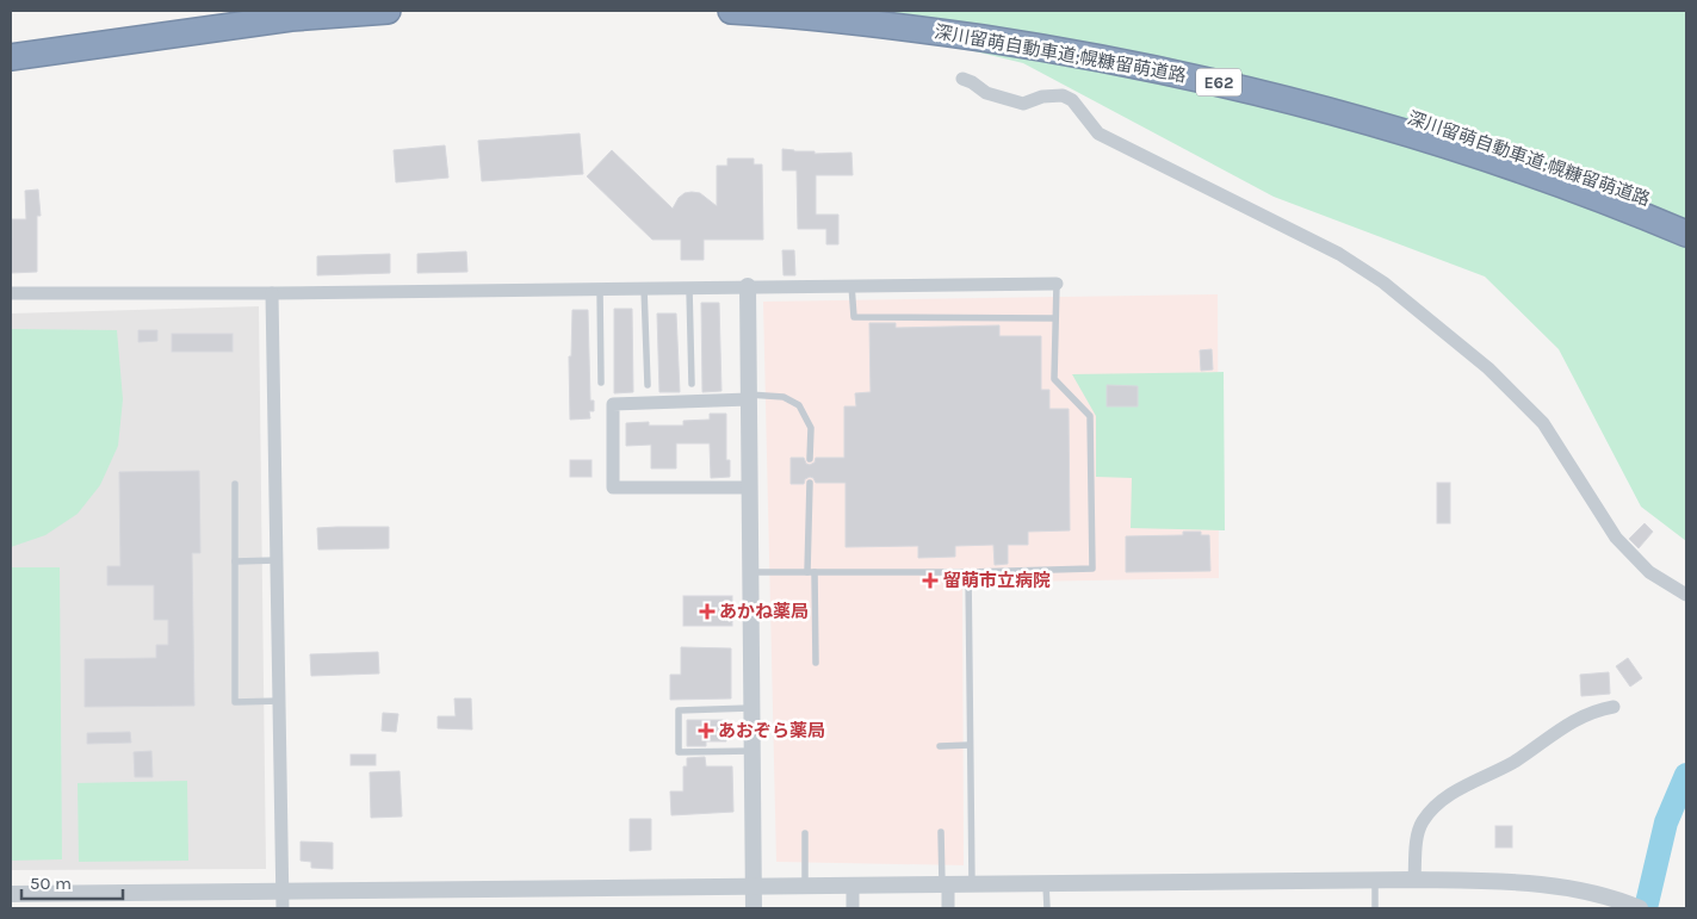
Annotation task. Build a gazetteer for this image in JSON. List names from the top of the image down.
{
  "streets": {
    "highway": ["深川留萌自動車道;幌糠留萌道路", "E62"]
  },
  "places": {
    "health": ["留萌市立病院", "あかね薬局", "あおぞら薬局"]
  },
  "scale_bar": "50 m"
}
